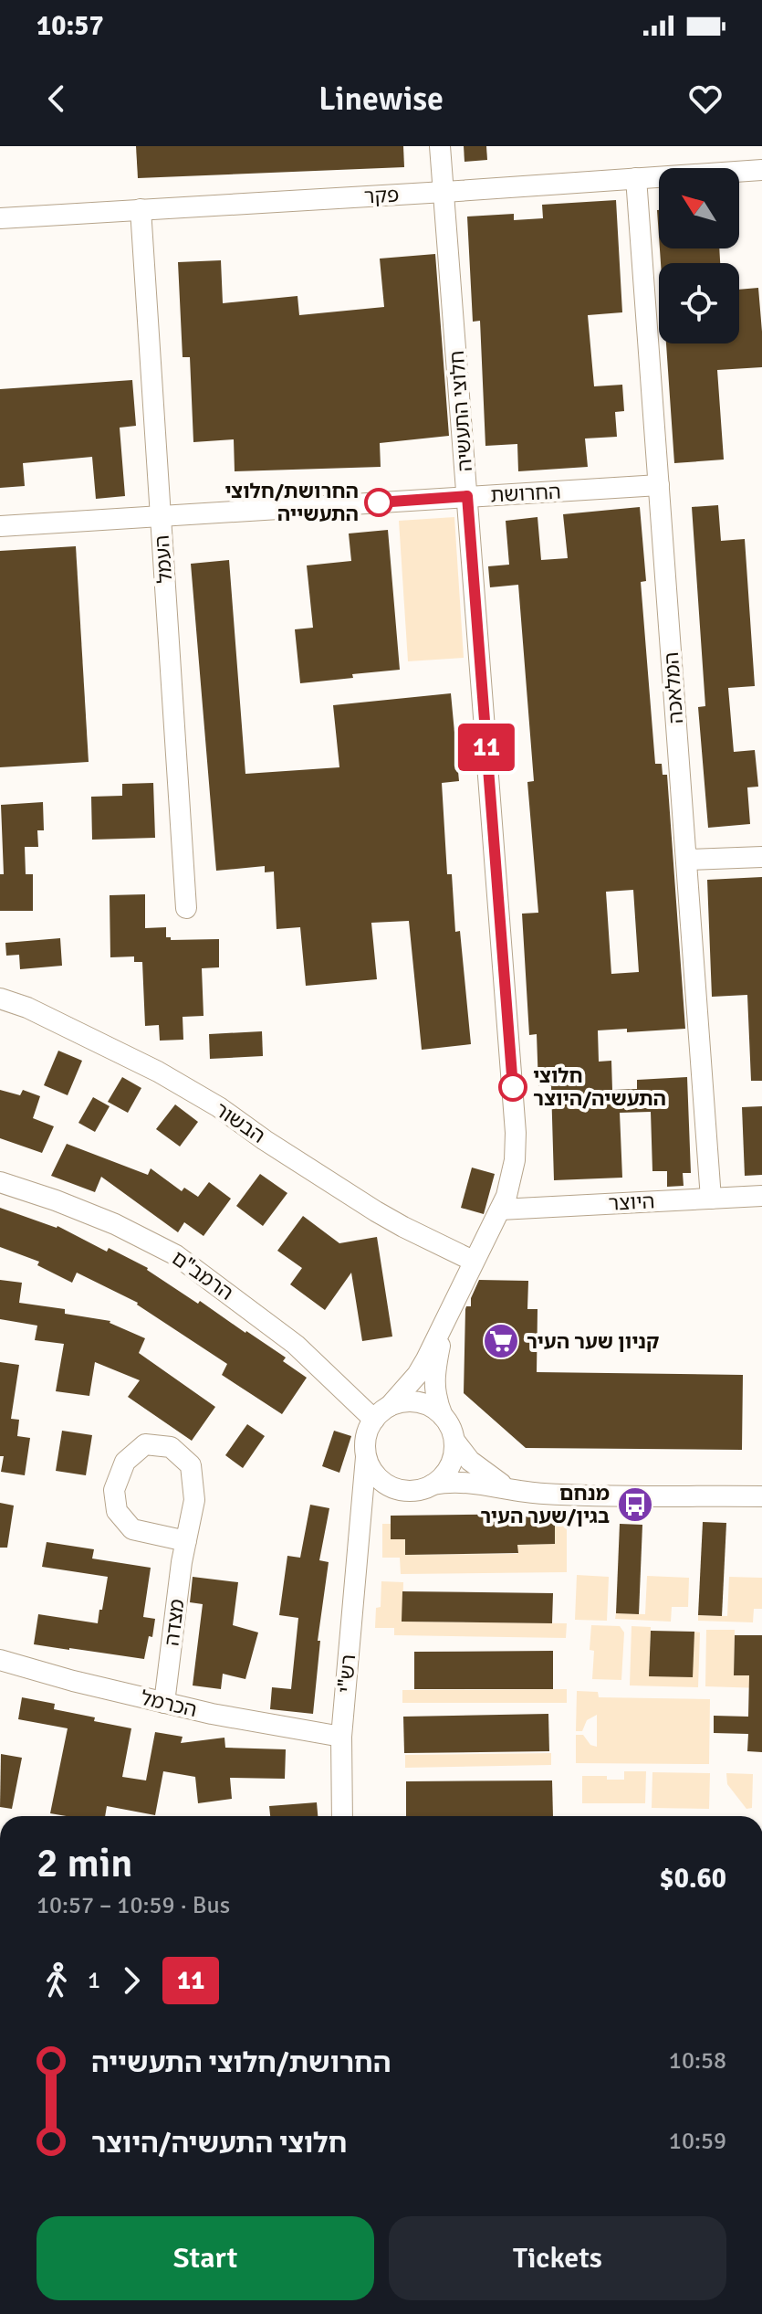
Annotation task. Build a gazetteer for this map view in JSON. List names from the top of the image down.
{
  "streets": {
    "street": [
      "פקר",
      "חלוצי התעשיה",
      "החרושת",
      "העמל",
      "המלאכה",
      "הבשור",
      "היוצר",
      "הרמב\"ם",
      "מצדה",
      "רש\"י",
      "הכרמל"
    ]
  },
  "crossings": [
    ["פקר", "חלוצי התעשיה"],
    ["פקר", "העמל"],
    ["פקר", "המלאכה"],
    ["חלוצי התעשיה", "החרושת"],
    ["חלוצי התעשיה", "הבשור"],
    ["חלוצי התעשיה", "היוצר"],
    ["חלוצי התעשיה", "הרמב\"ם"],
    ["חלוצי התעשיה", "רש\"י"],
    ["החרושת", "העמל"],
    ["החרושת", "המלאכה"],
    ["המלאכה", "היוצר"],
    ["הרמב\"ם", "רש\"י"],
    ["מצדה", "הכרמל"],
    ["רש\"י", "הכרמל"]
  ],
  "places": {
    "other": ["החרושת/חלוצי התעשייה", "חלוצי התעשיה/היוצר"],
    "supermarket": ["קניון שער העיר"],
    "bus stop": ["מנחם בגין/שער העיר"]
  },
  "lines": ["bus line 11"],
  "north": "top left",
  "page": {
    "status": "10:57",
    "header": "Linewise",
    "on_map": "11",
    "heading": ["2 min", "10:57 – 10:59 · Bus", "$0.60"],
    "legs": ["1", "11"],
    "list": [
      {
        "name": "החרושת/חלוצי התעשייה",
        "value": "10:58"
      },
      {
        "name": "חלוצי התעשיה/היוצר",
        "value": "10:59"
      }
    ],
    "buttons": ["Start", "Tickets"]
  }
}
